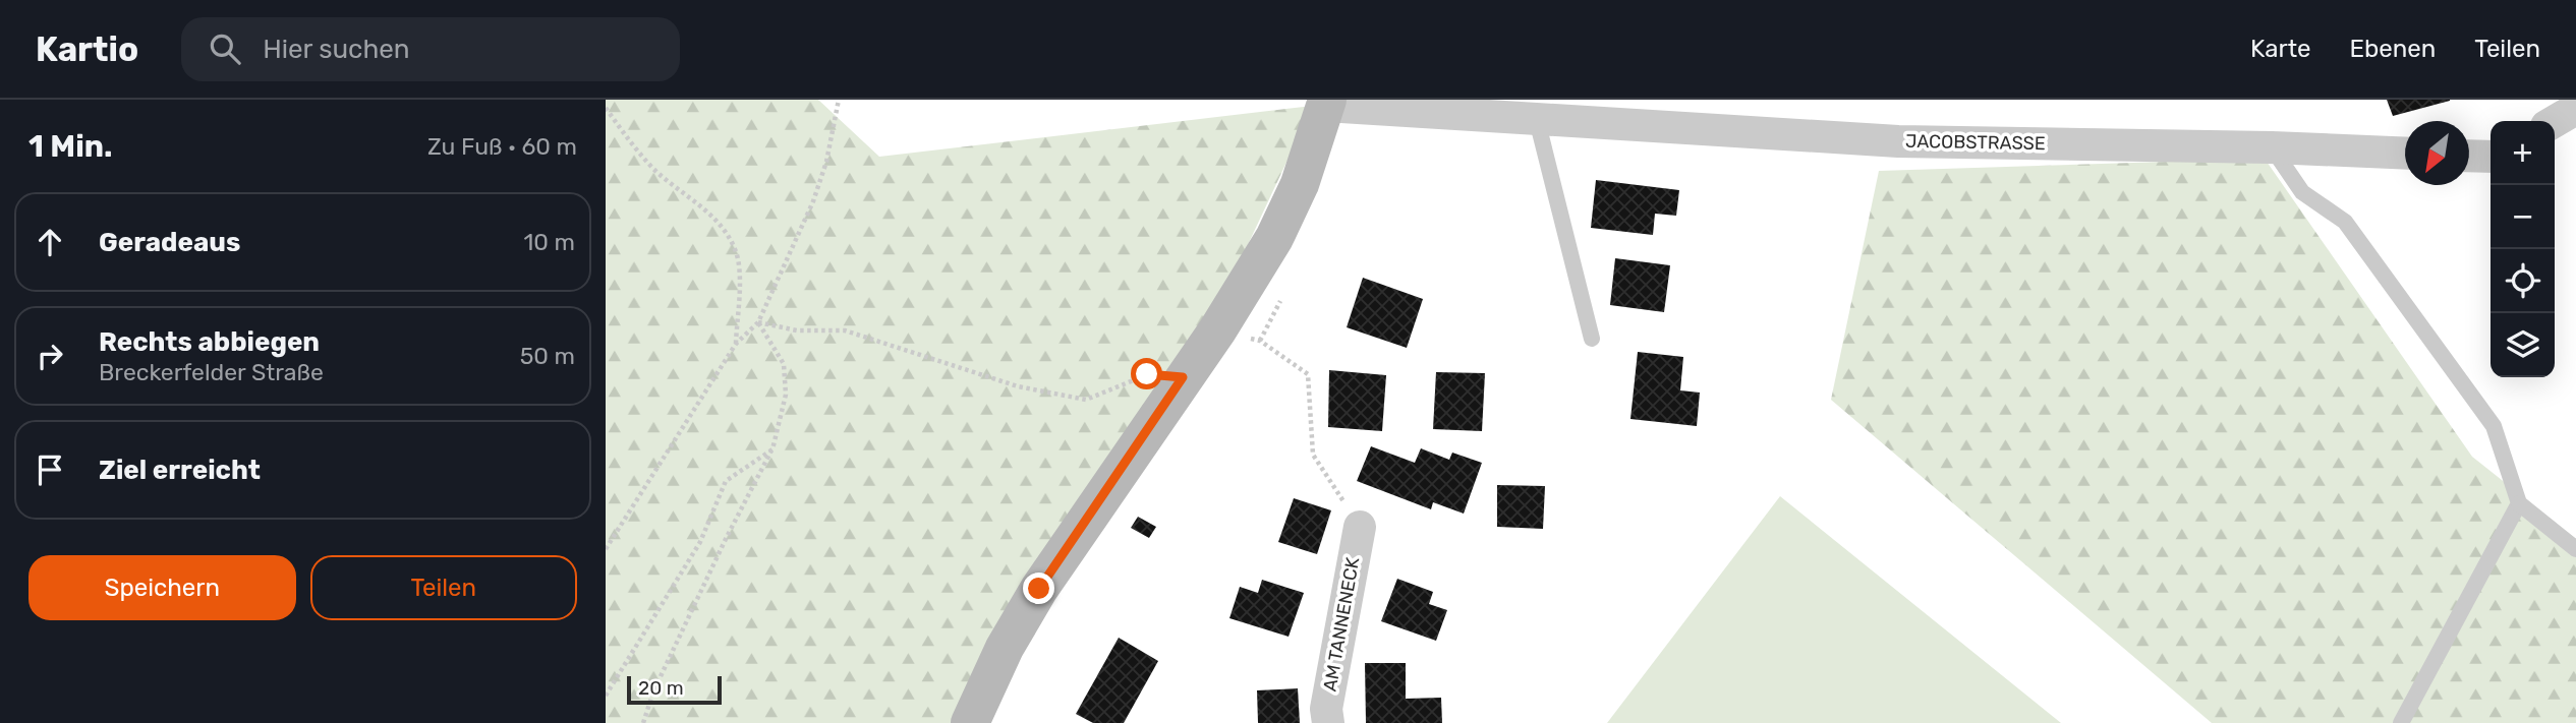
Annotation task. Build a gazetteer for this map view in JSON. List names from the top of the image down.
{
  "streets": {
    "street": ["JACOBSTRASSE", "AM TANNENECK"]
  },
  "scale_bar": "20 m",
  "north": "bottom left",
  "page": {
    "header": "Kartio",
    "search": "Hier suchen",
    "nav": ["Karte", "Ebenen", "Teilen"],
    "heading": ["1 Min.", "Zu Fuß · 60 m"],
    "map_buttons": ["+", "−"],
    "list": [
      ["Geradeaus", "10 m"],
      ["Rechts abbiegen", "Breckerfelder Straße", "50 m"],
      "Ziel erreicht"
    ],
    "buttons": ["Speichern", "Teilen"],
    "scale": "20 m"
  }
}
